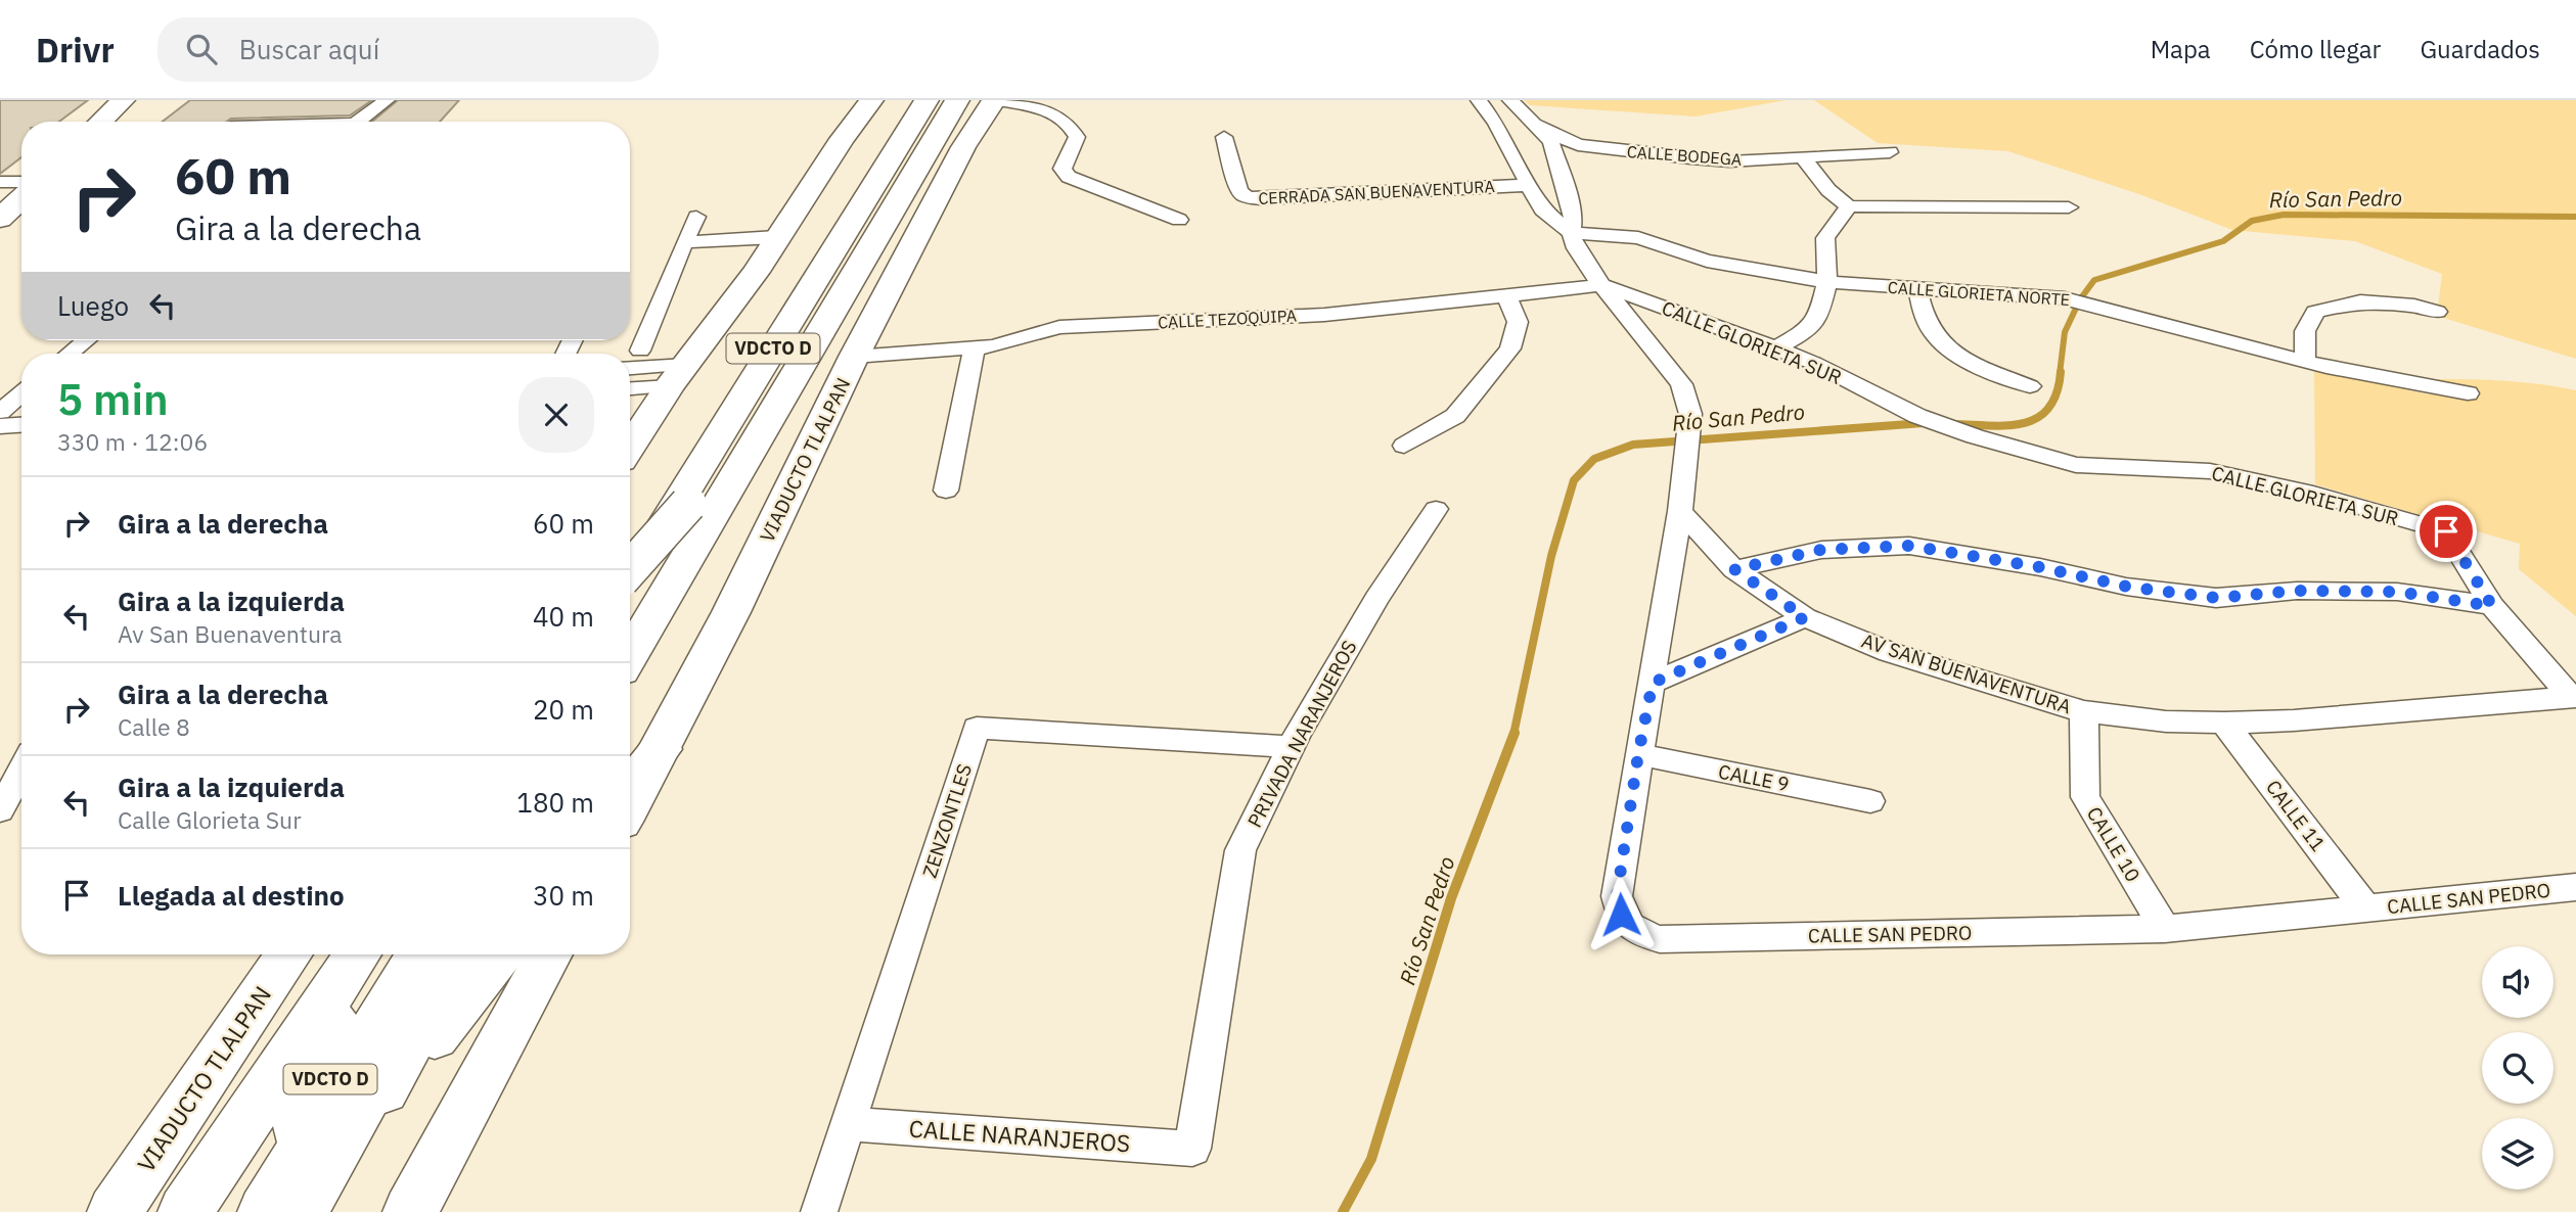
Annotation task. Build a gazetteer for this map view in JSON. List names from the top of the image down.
{
  "streets": {
    "main road": ["VDCTO D", "VIADUCTO TLALPAN"],
    "street": [
      "CALLE BODEGA",
      "CERRADA SAN BUENAVENTURA",
      "CALLE GLORIETA NORTE",
      "CALLE TEZOQUIPA",
      "CALLE GLORIETA SUR",
      "AV SAN BUENAVENTURA",
      "PRIVADA NARANJEROS",
      "CALLE 9",
      "CALLE 11",
      "ZENZONTLES",
      "CALLE 10",
      "CALLE SAN PEDRO",
      "CALLE NARANJEROS"
    ]
  },
  "crossings": [
    ["CALLE TEZOQUIPA", "CALLE GLORIETA SUR"],
    ["CALLE TEZOQUIPA", "VIADUCTO TLALPAN"],
    ["CALLE GLORIETA SUR", "AV SAN BUENAVENTURA"],
    ["AV SAN BUENAVENTURA", "CALLE 11"],
    ["AV SAN BUENAVENTURA", "CALLE 10"],
    ["AV SAN BUENAVENTURA", "CALLE SAN PEDRO"],
    ["PRIVADA NARANJEROS", "ZENZONTLES"],
    ["PRIVADA NARANJEROS", "CALLE NARANJEROS"],
    ["CALLE 9", "CALLE SAN PEDRO"],
    ["CALLE 11", "CALLE SAN PEDRO"],
    ["ZENZONTLES", "CALLE NARANJEROS"],
    ["CALLE 10", "CALLE SAN PEDRO"]
  ],
  "water": ["Río San Pedro"],
  "page": {
    "header": "Drivr",
    "search": "Buscar aquí",
    "nav": ["Mapa", "Cómo llegar", "Guardados"],
    "turn": ["60 m", "Gira a la derecha"],
    "then": "Luego",
    "heading": ["5 min", "330 m · 12:06"],
    "list": [
      {
        "name": "Gira a la derecha",
        "value": "60 m"
      },
      {
        "name": "Gira a la izquierda",
        "note": "Av San Buenaventura",
        "value": "40 m"
      },
      {
        "name": "Gira a la derecha",
        "note": "Calle 8",
        "value": "20 m"
      },
      {
        "name": "Gira a la izquierda",
        "note": "Calle Glorieta Sur",
        "value": "180 m"
      },
      {
        "name": "Llegada al destino",
        "value": "30 m"
      }
    ]
  }
}
